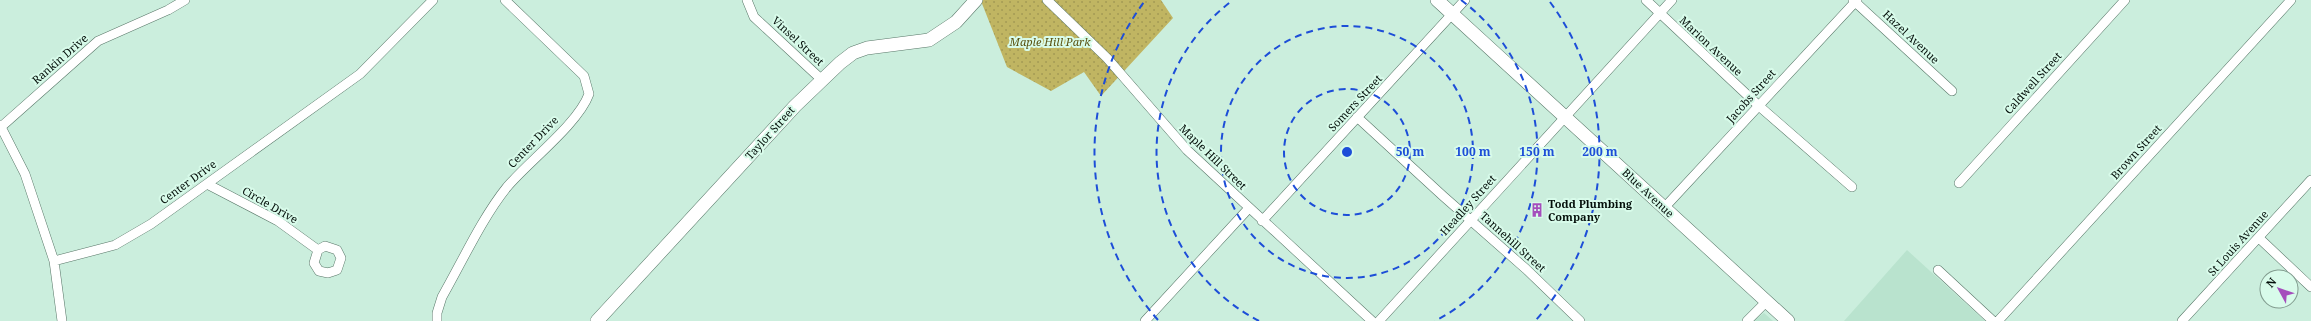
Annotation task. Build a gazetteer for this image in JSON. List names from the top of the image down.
{
  "streets": {
    "street": [
      "Hazel Avenue",
      "Vinsel Street",
      "Marion Avenue",
      "Rankin Drive",
      "Caldwell Street",
      "Jacobs Street",
      "Somers Street",
      "Taylor Street",
      "Center Drive",
      "Brown Street",
      "Maple Hill Street",
      "Blue Avenue",
      "Circle Drive",
      "Headley Street",
      "Tannehill Street",
      "St Louis Avenue"
    ]
  },
  "crossings": [
    ["Hazel Avenue", "Jacobs Street"],
    ["Vinsel Street", "Taylor Street"],
    ["Marion Avenue", "Jacobs Street"],
    ["Marion Avenue", "Headley Street"],
    ["Jacobs Street", "Blue Avenue"],
    ["Somers Street", "Maple Hill Street"],
    ["Somers Street", "Blue Avenue"],
    ["Somers Street", "Tannehill Street"],
    ["Center Drive", "Circle Drive"],
    ["Blue Avenue", "Headley Street"],
    ["Headley Street", "Tannehill Street"]
  ],
  "parks": ["Maple Hill Park"],
  "places": {
    "building": ["Todd Plumbing Company"]
  },
  "north": "top left",
  "rings": [
    "50 m",
    "100 m",
    "150 m",
    "200 m"
  ]
}
